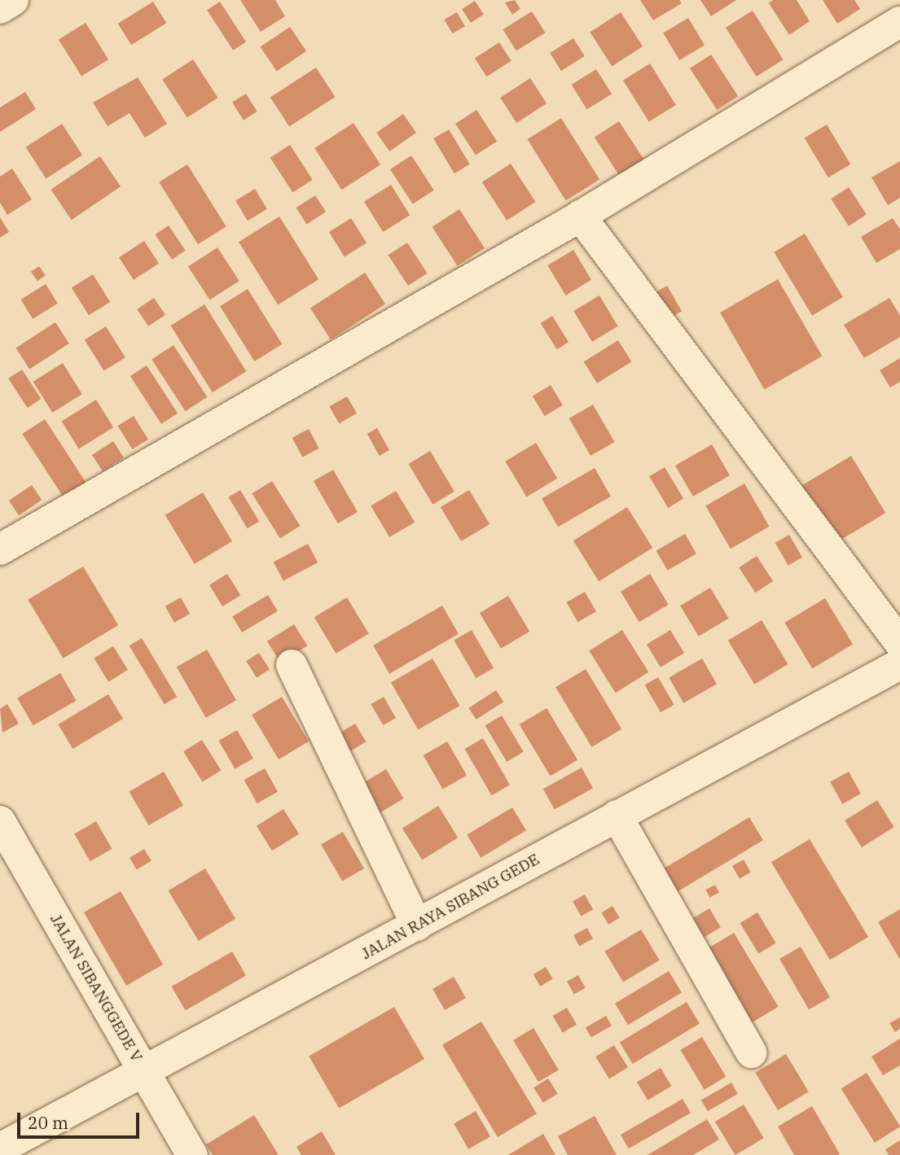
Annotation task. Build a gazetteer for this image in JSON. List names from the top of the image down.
{
  "streets": {
    "street": ["JALAN RAYA SIBANG GEDE", "JALAN SIBANGGEDE V"]
  },
  "crossings": [
    ["JALAN RAYA SIBANG GEDE", "JALAN SIBANGGEDE V"]
  ],
  "scale_bar": "20 m"
}
